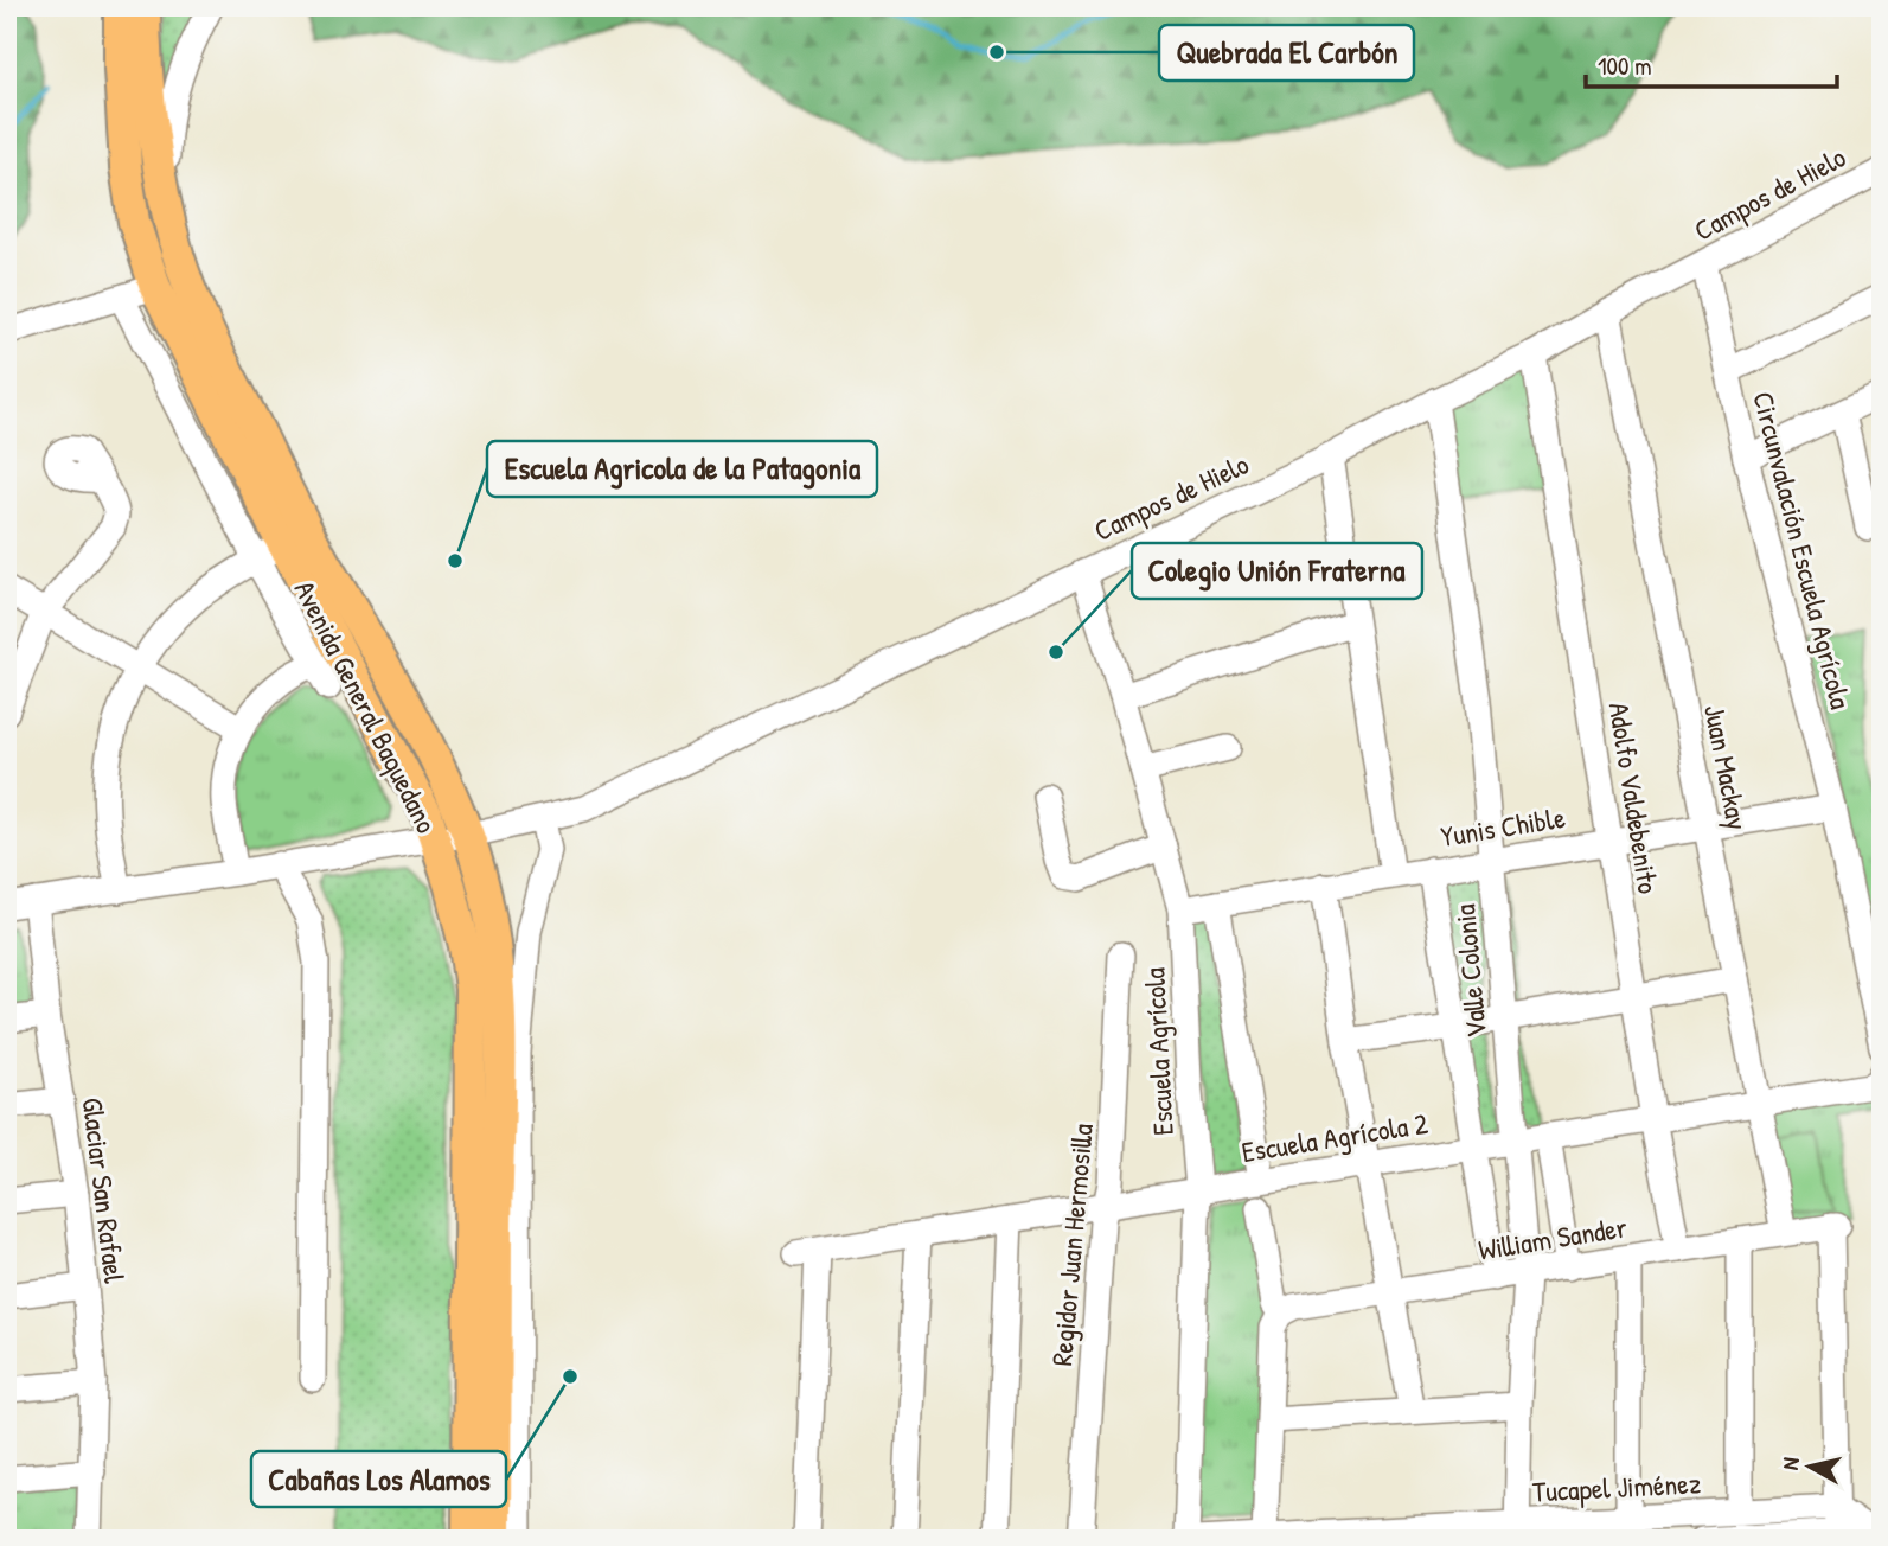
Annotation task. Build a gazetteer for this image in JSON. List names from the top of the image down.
{
  "streets": {
    "main road": ["Avenida General Baquedano"],
    "street": [
      "Campos de Hielo",
      "Circunvalación Escuela Agrícola",
      "Juan Mackay",
      "Adolfo Valdebenito",
      "Yunis Chible",
      "Valle Colonia",
      "Escuela Agrícola",
      "Escuela Agrícola 2",
      "Glaciar San Rafael",
      "William Sander",
      "Regidor Juan Hermosilla",
      "Tucapel Jiménez"
    ]
  },
  "crossings": [
    ["Campos de Hielo", "Circunvalación Escuela Agrícola"],
    ["Campos de Hielo", "Avenida General Baquedano"],
    ["Campos de Hielo", "Juan Mackay"],
    ["Campos de Hielo", "Adolfo Valdebenito"],
    ["Campos de Hielo", "Valle Colonia"],
    ["Campos de Hielo", "Escuela Agrícola"],
    ["Circunvalación Escuela Agrícola", "Yunis Chible"],
    ["Juan Mackay", "Yunis Chible"],
    ["Juan Mackay", "Escuela Agrícola 2"],
    ["Juan Mackay", "William Sander"],
    ["Adolfo Valdebenito", "Yunis Chible"],
    ["Adolfo Valdebenito", "Escuela Agrícola 2"],
    ["Adolfo Valdebenito", "William Sander"],
    ["Yunis Chible", "Valle Colonia"],
    ["Yunis Chible", "Escuela Agrícola"],
    ["Valle Colonia", "Escuela Agrícola 2"],
    ["Valle Colonia", "William Sander"],
    ["Valle Colonia", "Tucapel Jiménez"],
    ["Escuela Agrícola", "Escuela Agrícola 2"],
    ["Escuela Agrícola 2", "Regidor Juan Hermosilla"],
    ["William Sander", "Tucapel Jiménez"]
  ],
  "places": [
    "Quebrada El Carbón",
    "Escuela Agricola de la Patagonia",
    "Colegio Unión Fraterna",
    "Cabañas Los Alamos"
  ],
  "scale_bar": "100 m",
  "north": "left"
}
